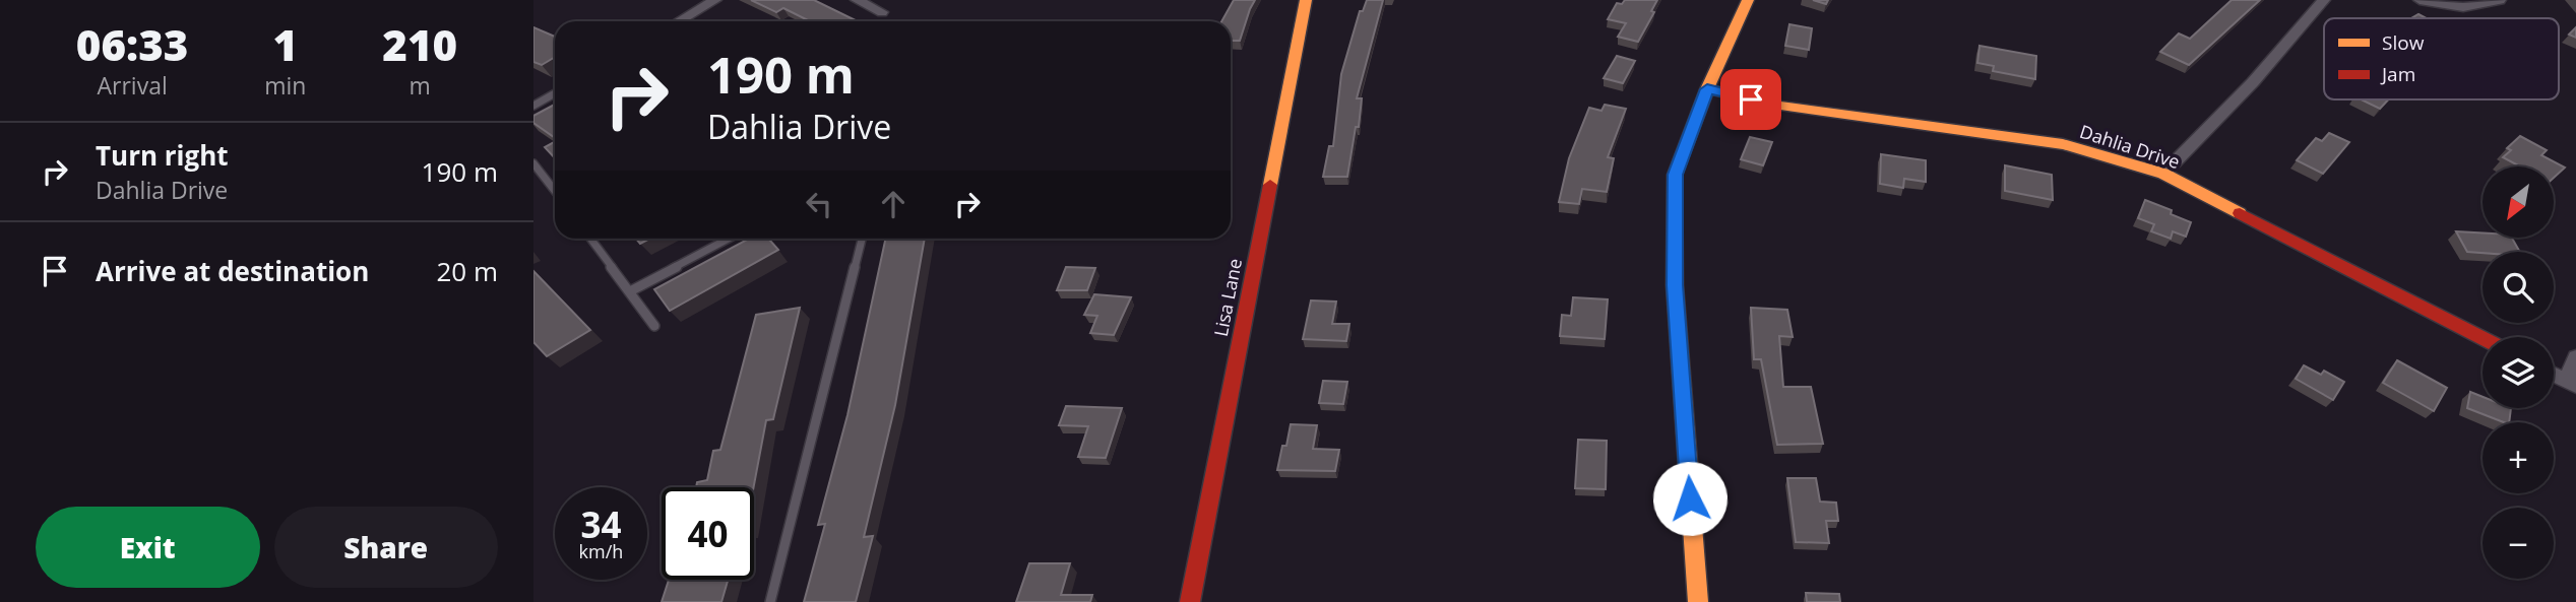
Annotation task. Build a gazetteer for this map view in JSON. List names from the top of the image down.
{
  "streets": {
    "street": ["Dahlia Drive", "Lisa Lane"]
  },
  "legend": ["Slow", "Jam"],
  "north": "bottom left",
  "page": {
    "eta": [
      "06:33",
      "Arrival",
      "1",
      "min",
      "210",
      "m"
    ],
    "turn": ["190 m", "Dahlia Drive"],
    "list": [
      {
        "name": "Turn right",
        "note": "Dahlia Drive",
        "value": "190 m"
      },
      {
        "name": "Arrive at destination",
        "value": "20 m"
      }
    ],
    "map_buttons": ["+", "−"],
    "speed": "34 km/h",
    "limit": "40",
    "buttons": ["Exit", "Share"]
  }
}
